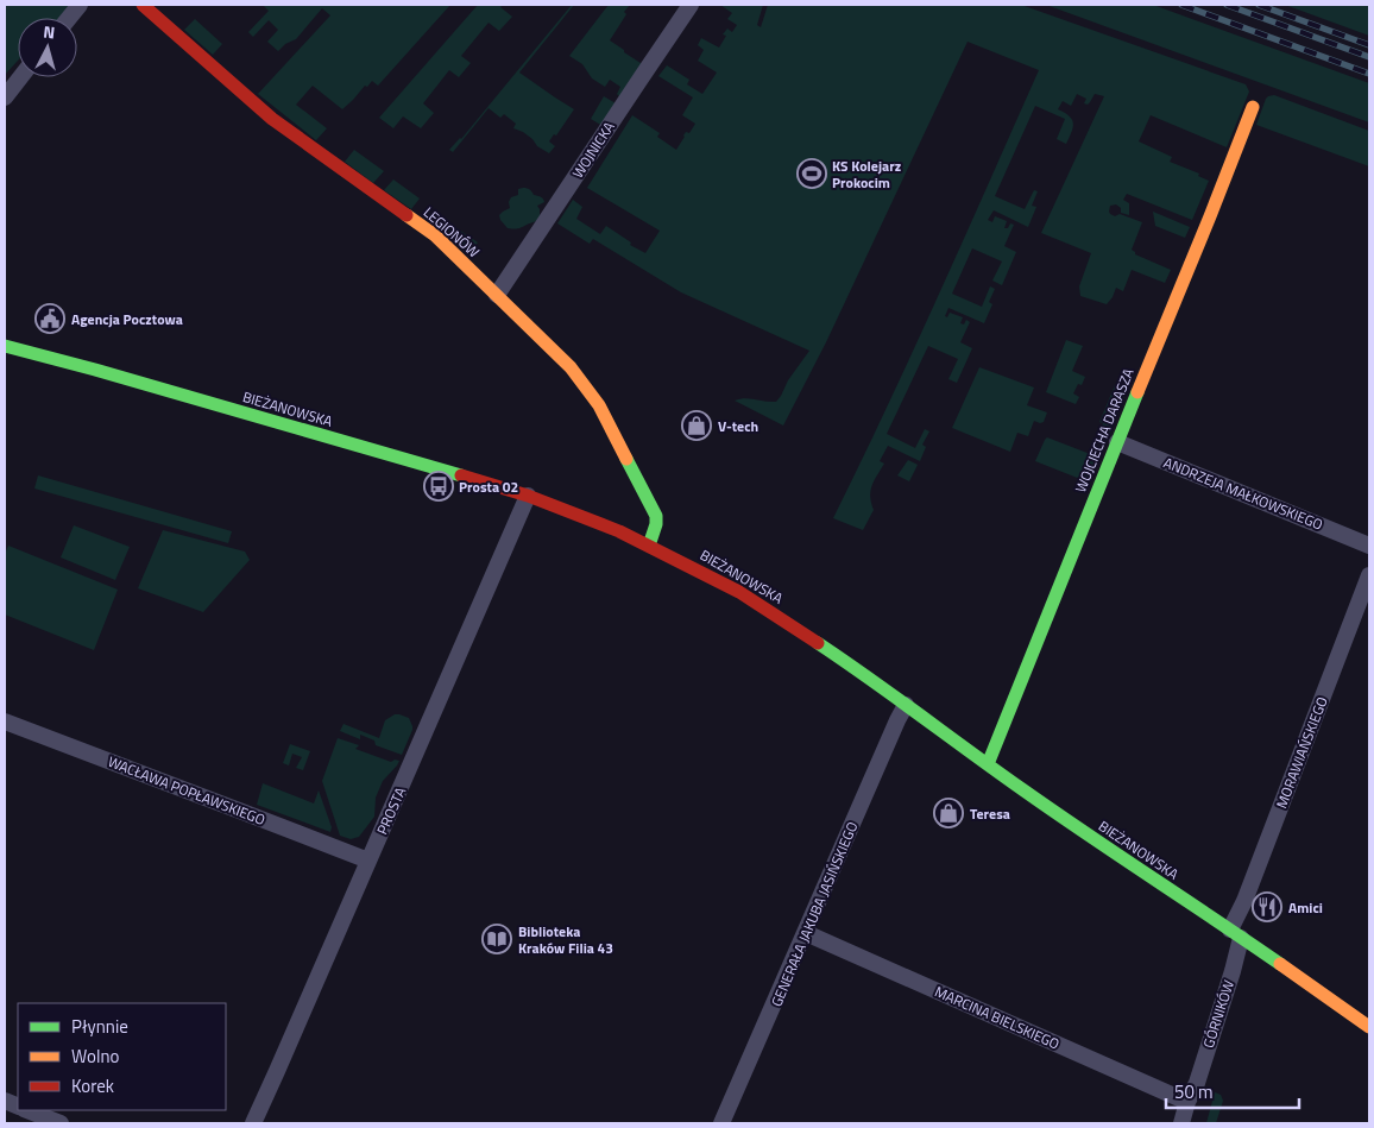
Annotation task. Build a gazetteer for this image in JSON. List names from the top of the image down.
{
  "streets": {
    "street": [
      "WOJNICKA",
      "LEGIONÓW",
      "BIEŻANOWSKA",
      "WOJCIECHA DARASZA",
      "ANDRZEJA MAŁKOWSKIEGO",
      "MORAWIAŃSKIEGO",
      "WACŁAWA POPŁAWSKIEGO",
      "PROSTA",
      "GENERAŁA JAKUBA JASIŃSKIEGO",
      "GÓRNIKÓW",
      "MARCINA BIELSKIEGO"
    ]
  },
  "crossings": [
    ["WOJNICKA", "LEGIONÓW"],
    ["LEGIONÓW", "BIEŻANOWSKA"],
    ["BIEŻANOWSKA", "WOJCIECHA DARASZA"],
    ["BIEŻANOWSKA", "MORAWIAŃSKIEGO"],
    ["BIEŻANOWSKA", "PROSTA"],
    ["BIEŻANOWSKA", "GENERAŁA JAKUBA JASIŃSKIEGO"],
    ["BIEŻANOWSKA", "GÓRNIKÓW"],
    ["WOJCIECHA DARASZA", "ANDRZEJA MAŁKOWSKIEGO"],
    ["MORAWIAŃSKIEGO", "GÓRNIKÓW"],
    ["WACŁAWA POPŁAWSKIEGO", "PROSTA"],
    ["GENERAŁA JAKUBA JASIŃSKIEGO", "MARCINA BIELSKIEGO"],
    ["GÓRNIKÓW", "MARCINA BIELSKIEGO"]
  ],
  "places": {
    "sports": ["KS Kolejarz Prokocim"],
    "public building": ["Agencja Pocztowa"],
    "shop": ["V-tech", "Teresa"],
    "bus stop": ["Prosta 02"],
    "restaurant": ["Amici"],
    "library": ["Biblioteka Kraków Filia 43"]
  },
  "legend": ["Płynnie", "Wolno", "Korek"],
  "scale_bar": "50 m",
  "north": "top"
}
